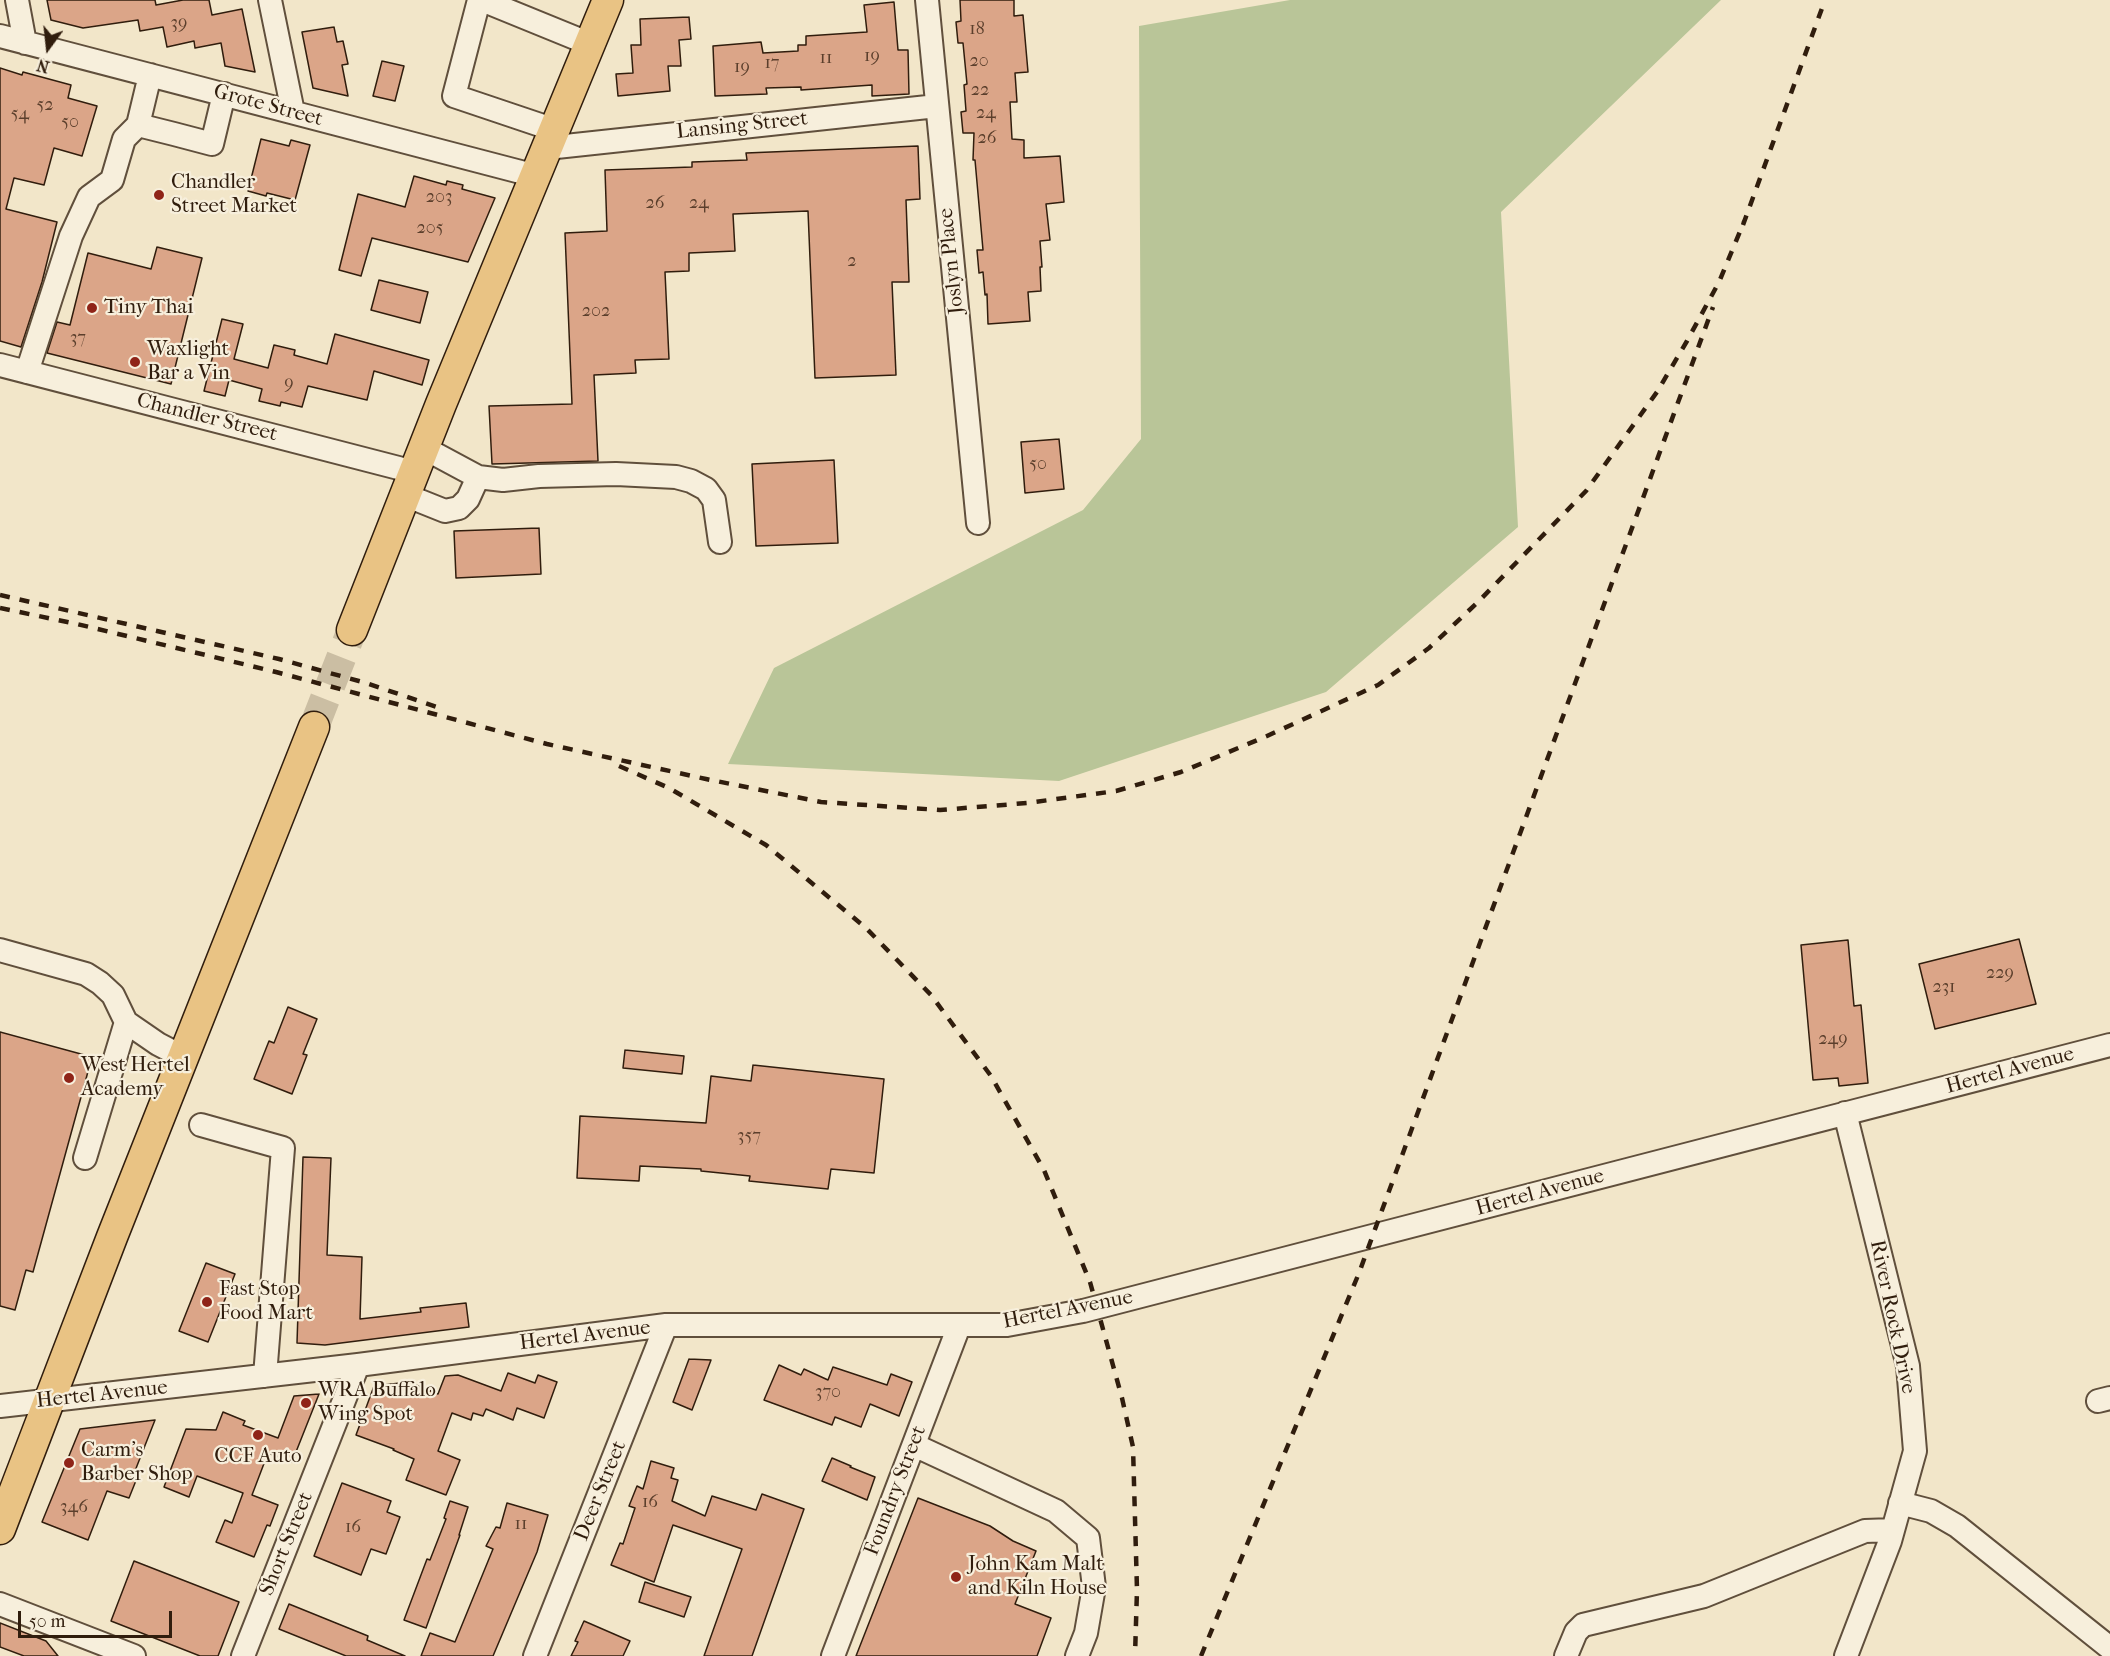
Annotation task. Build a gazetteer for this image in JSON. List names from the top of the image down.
{
  "streets": {
    "street": [
      "Grote Street",
      "Lansing Street",
      "Joslyn Place",
      "Chandler Street",
      "Hertel Avenue",
      "River Rock Drive",
      "Deer Street",
      "Foundry Street",
      "Short Street"
    ]
  },
  "crossings": [
    ["Lansing Street", "Joslyn Place"],
    ["Hertel Avenue", "River Rock Drive"],
    ["Hertel Avenue", "Deer Street"],
    ["Hertel Avenue", "Foundry Street"],
    ["Hertel Avenue", "Short Street"]
  ],
  "places": [
    "Chandler Street Market",
    "Tiny Thai",
    "Waxlight Bar a Vin",
    "West Hertel Academy",
    "Fast Stop Food Mart",
    "WRA Buffalo Wing Spot",
    "CCF Auto",
    "Carm's Barber Shop",
    "John Kam Malt and Kiln House"
  ],
  "house_numbers": [
    "39",
    "18",
    "19",
    "11",
    "20",
    "17",
    "19",
    "22",
    "52",
    "24",
    "54",
    "50",
    "26",
    "203",
    "26",
    "24",
    "205",
    "2",
    "202",
    "37",
    "9",
    "50",
    "229",
    "231",
    "249",
    "357",
    "370",
    "16",
    "346",
    "11",
    "16"
  ],
  "scale_bar": "50 m",
  "north": "bottom"
}
